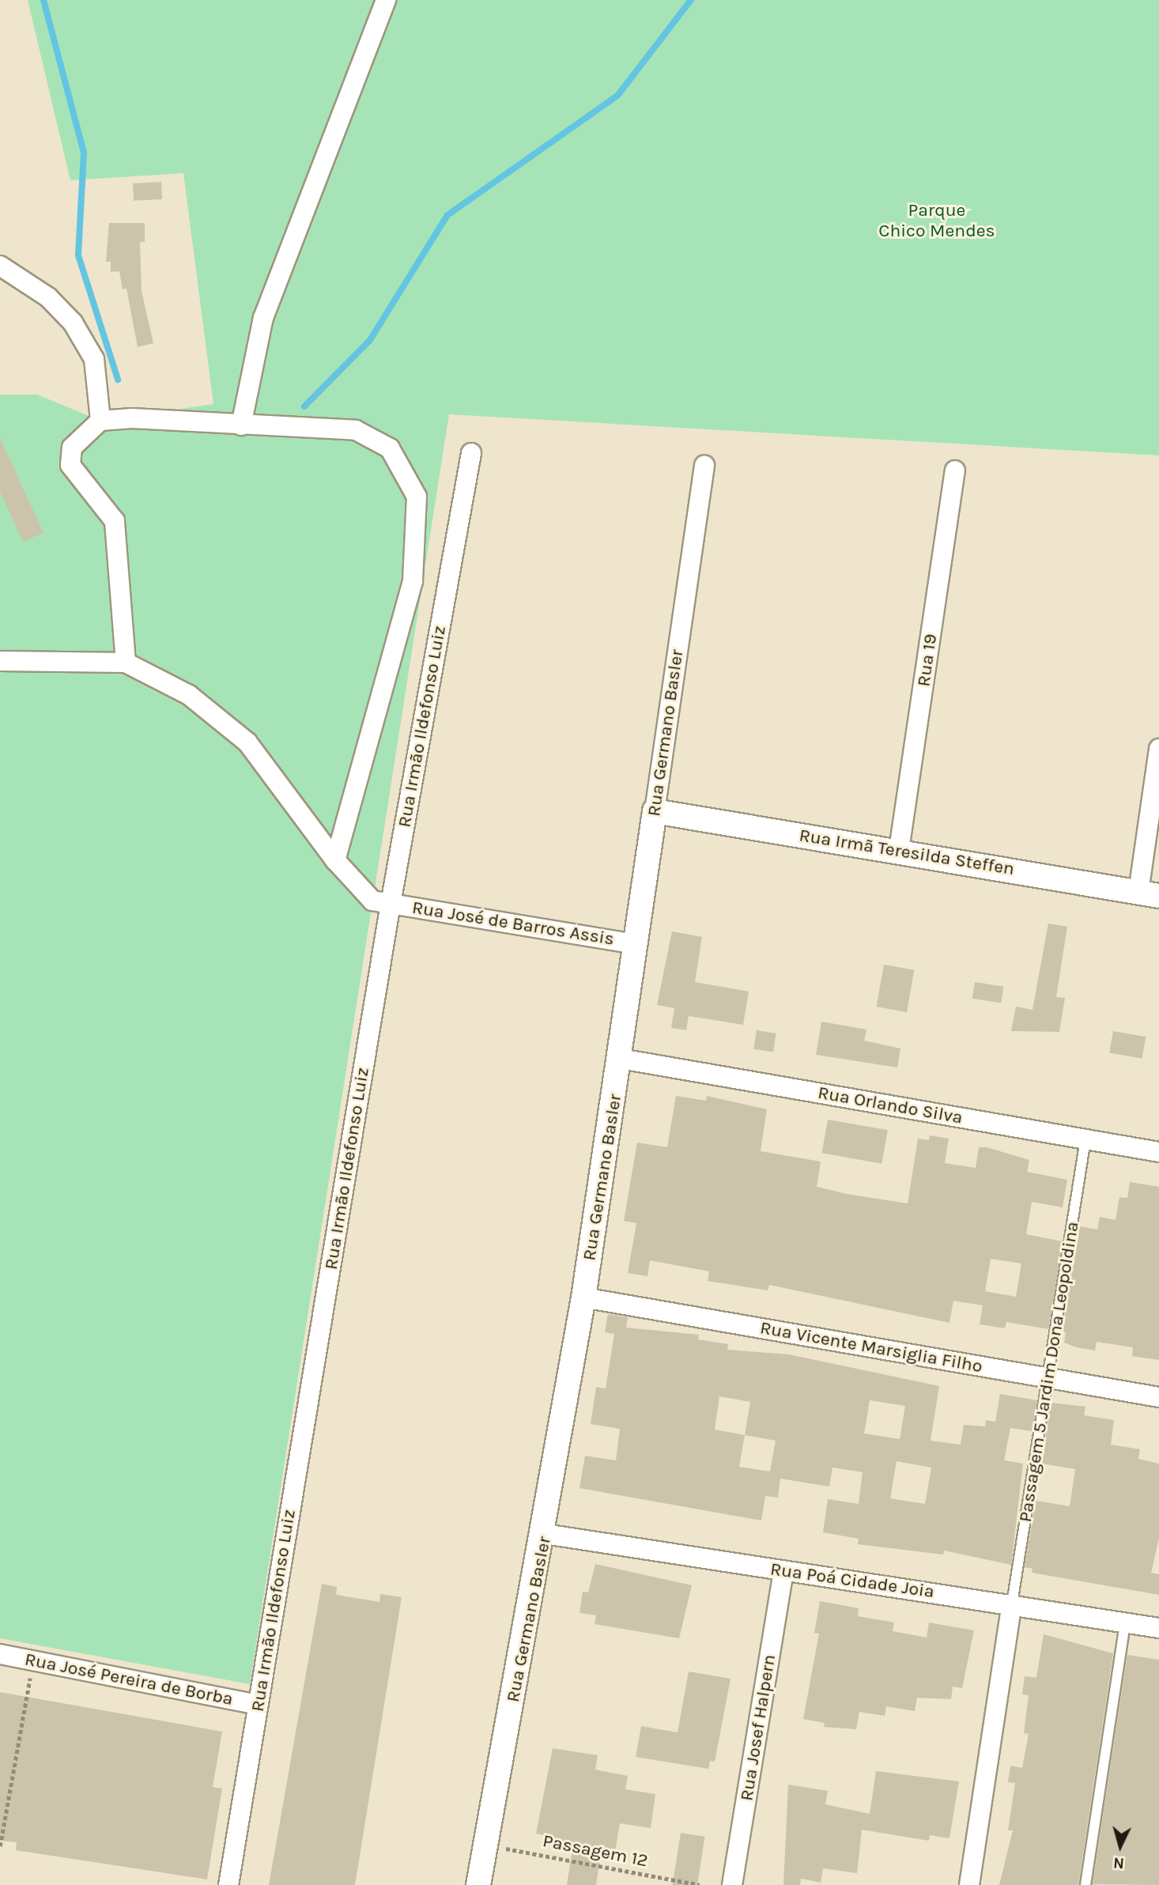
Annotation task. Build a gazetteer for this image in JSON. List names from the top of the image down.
{
  "streets": {
    "street": [
      "Rua 19",
      "Rua Irmão Ildefonso Luiz",
      "Rua Germano Basler",
      "Rua Irmã Teresilda Steffen",
      "Rua José de Barros Assis",
      "Rua Orlando Silva",
      "Rua Vicente Marsiglia Filho",
      "Rua Poá Cidade Joia",
      "Rua José Pereira de Borba",
      "Rua Josef Halpern"
    ],
    "lane": ["Passagem 5 Jardim Dona Leopoldina"],
    "path": ["Passagem 12"]
  },
  "crossings": [
    ["Rua 19", "Rua Irmã Teresilda Steffen"],
    ["Rua Irmão Ildefonso Luiz", "Rua José de Barros Assis"],
    ["Rua Irmão Ildefonso Luiz", "Rua José Pereira de Borba"],
    ["Rua Germano Basler", "Rua Irmã Teresilda Steffen"],
    ["Rua Germano Basler", "Rua José de Barros Assis"],
    ["Rua Germano Basler", "Rua Orlando Silva"],
    ["Rua Germano Basler", "Rua Vicente Marsiglia Filho"],
    ["Rua Germano Basler", "Rua Poá Cidade Joia"],
    ["Rua Germano Basler", "Passagem 12"],
    ["Rua Orlando Silva", "Passagem 5 Jardim Dona Leopoldina"],
    ["Rua Vicente Marsiglia Filho", "Passagem 5 Jardim Dona Leopoldina"],
    ["Passagem 5 Jardim Dona Leopoldina", "Rua Poá Cidade Joia"],
    ["Rua Poá Cidade Joia", "Rua Josef Halpern"]
  ],
  "parks": ["Parque Chico Mendes"],
  "north": "bottom"
}
